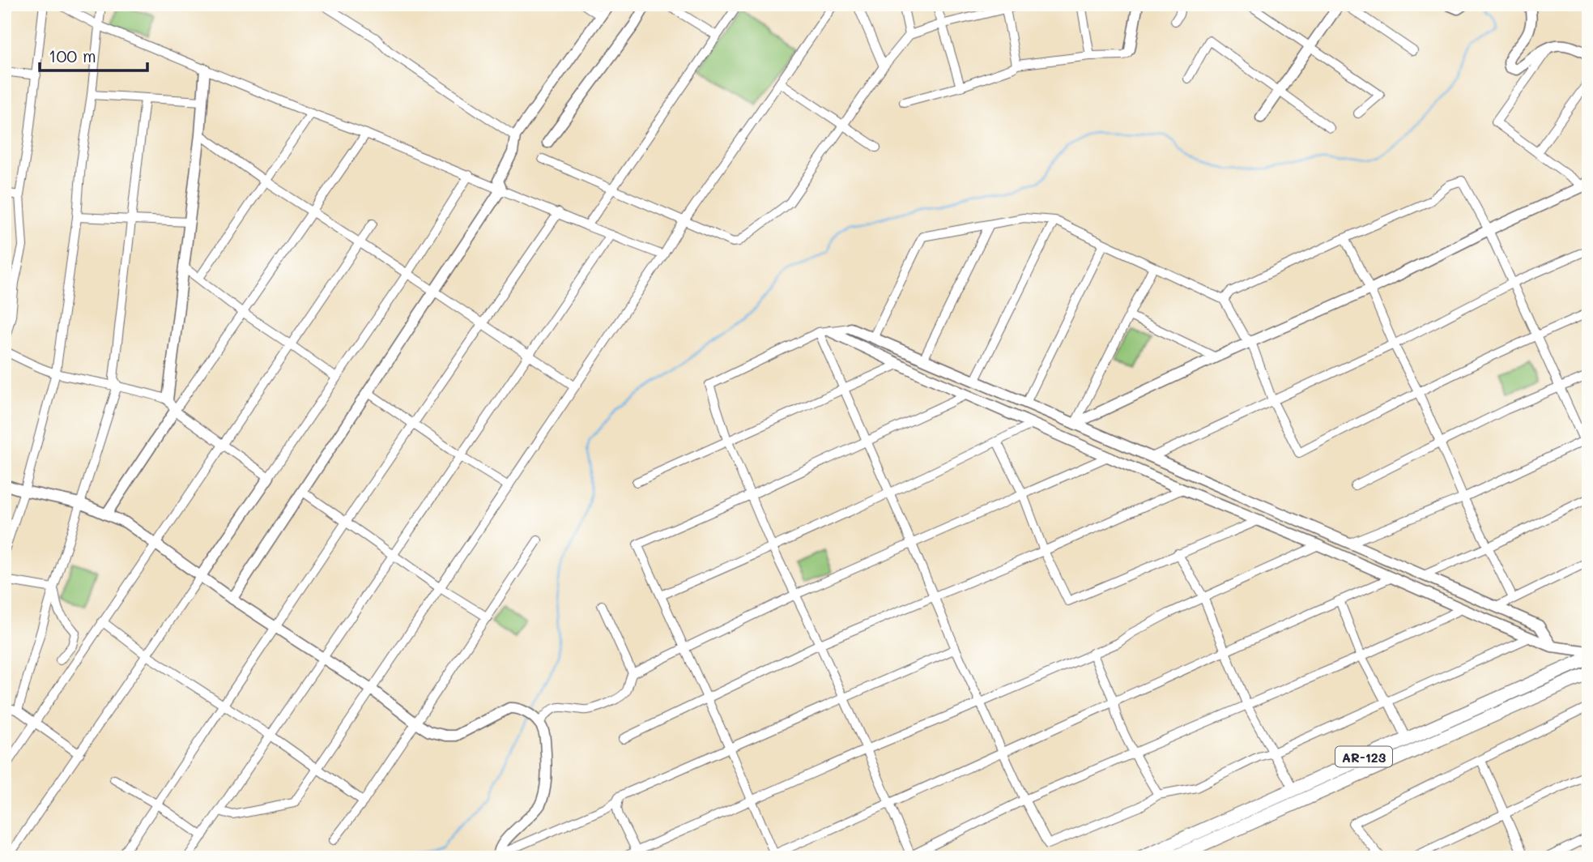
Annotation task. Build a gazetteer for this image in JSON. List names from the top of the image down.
{
  "streets": {
    "main road": ["AR-123"]
  },
  "scale_bar": "100 m"
}
